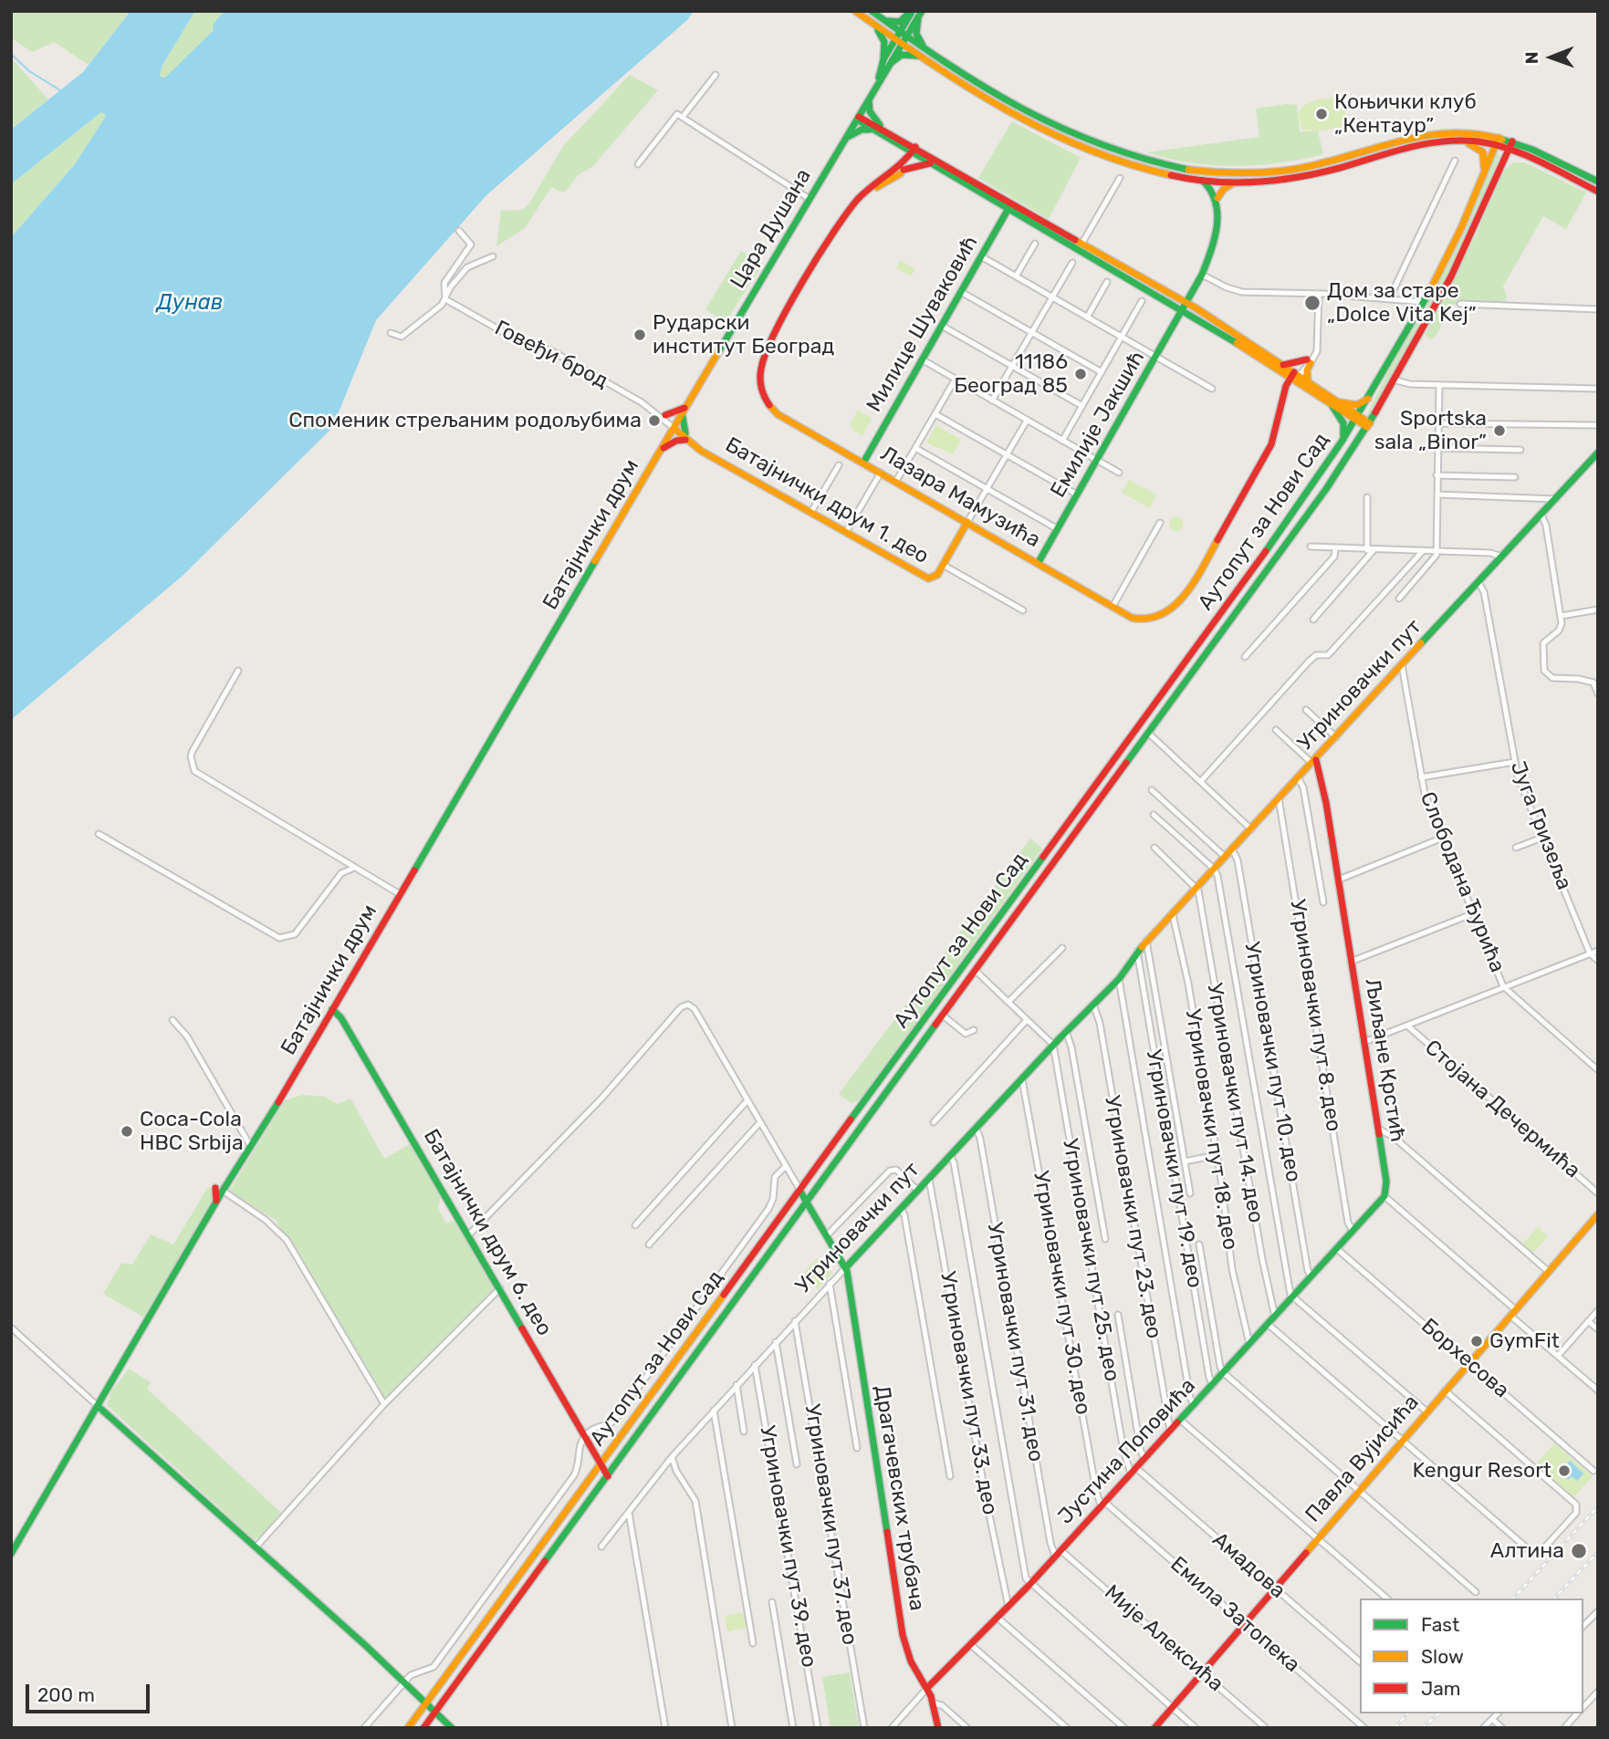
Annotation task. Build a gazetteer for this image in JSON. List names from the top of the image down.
{
  "streets": {
    "main road": [
      "Цара Душана",
      "Милице Шуваковић",
      "Емилије Јакшић",
      "Лазара Мамузића",
      "Батајнички друм 1. део",
      "Аутопут за Нови Сад",
      "Батајнички друм",
      "Угриновачки пут",
      "Љиљане Крстић",
      "Батајнички друм 6. део",
      "Јустина Поповића",
      "Павла Вујисића",
      "Драгачевских трубача"
    ],
    "street": [
      "Говеђи брод",
      "Југа Гризеља",
      "Слободана Ђурића",
      "Угриновачки пут 8. део",
      "Угриновачки пут 10. део",
      "Угриновачки пут 14. део",
      "Стојана Дечермића",
      "Угриновачки пут 18. део",
      "Угриновачки пут 19. део",
      "Угриновачки пут 23. део",
      "Угриновачки пут 25. део",
      "Угриновачки пут 30. део",
      "Угриновачки пут 31. део",
      "Борхесова",
      "Угриновачки пут 33. део",
      "Угриновачки пут 37. део",
      "Угриновачки пут 39. део",
      "Амадова",
      "Емила Затопека",
      "Мије Алексића"
    ]
  },
  "crossings": [
    ["Цара Душана", "Батајнички друм 1. део"],
    ["Цара Душана", "Батајнички друм"],
    ["Милице Шуваковић", "Лазара Мамузића"],
    ["Емилије Јакшић", "Лазара Мамузића"],
    ["Батајнички друм 1. део", "Батајнички друм"],
    ["Аутопут за Нови Сад", "Батајнички друм 6. део"],
    ["Батајнички друм", "Батајнички друм 6. део"],
    ["Угриновачки пут", "Југа Гризеља"],
    ["Угриновачки пут", "Слободана Ђурића"],
    ["Угриновачки пут", "Угриновачки пут 8. део"],
    ["Угриновачки пут", "Љиљане Крстић"],
    ["Угриновачки пут", "Угриновачки пут 10. део"],
    ["Угриновачки пут", "Угриновачки пут 14. део"],
    ["Угриновачки пут", "Угриновачки пут 18. део"],
    ["Угриновачки пут", "Угриновачки пут 19. део"],
    ["Угриновачки пут", "Угриновачки пут 23. део"],
    ["Угриновачки пут", "Угриновачки пут 25. део"],
    ["Угриновачки пут", "Угриновачки пут 30. део"],
    ["Угриновачки пут", "Угриновачки пут 31. део"],
    ["Угриновачки пут", "Угриновачки пут 33. део"],
    ["Угриновачки пут", "Драгачевских трубача"],
    ["Угриновачки пут", "Угриновачки пут 37. део"],
    ["Угриновачки пут", "Угриновачки пут 39. део"],
    ["Угриновачки пут 8. део", "Јустина Поповића"],
    ["Љиљане Крстић", "Јустина Поповића"],
    ["Угриновачки пут 10. део", "Јустина Поповића"],
    ["Угриновачки пут 14. део", "Јустина Поповића"],
    ["Угриновачки пут 18. део", "Јустина Поповића"],
    ["Угриновачки пут 19. део", "Јустина Поповића"],
    ["Угриновачки пут 23. део", "Јустина Поповића"],
    ["Угриновачки пут 25. део", "Јустина Поповића"],
    ["Угриновачки пут 25. део", "Амадова"],
    ["Угриновачки пут 30. део", "Јустина Поповића"],
    ["Угриновачки пут 30. део", "Емила Затопека"],
    ["Угриновачки пут 31. део", "Јустина Поповића"],
    ["Борхесова", "Јустина Поповића"],
    ["Борхесова", "Павла Вујисића"],
    ["Угриновачки пут 33. део", "Јустина Поповића"],
    ["Јустина Поповића", "Драгачевских трубача"],
    ["Јустина Поповића", "Амадова"],
    ["Јустина Поповића", "Емила Затопека"],
    ["Јустина Поповића", "Мије Алексића"],
    ["Павла Вујисића", "Амадова"],
    ["Павла Вујисића", "Емила Затопека"],
    ["Павла Вујисића", "Мије Алексића"]
  ],
  "water": ["Дунав"],
  "places": [
    "Коњички клуб „Кентаур”",
    "Дом за старе „Dolce Vita Kej”",
    "Рударски институт Београд",
    "11186 Београд 85",
    "Споменик стрељаним родољубима",
    "Sportska sala „Binor”",
    "Coca-Cola HBC Srbija",
    "GymFit",
    "Kengur Resort",
    "Алтина"
  ],
  "legend": ["Fast", "Slow", "Jam"],
  "scale_bar": "200 m",
  "north": "left"
}
